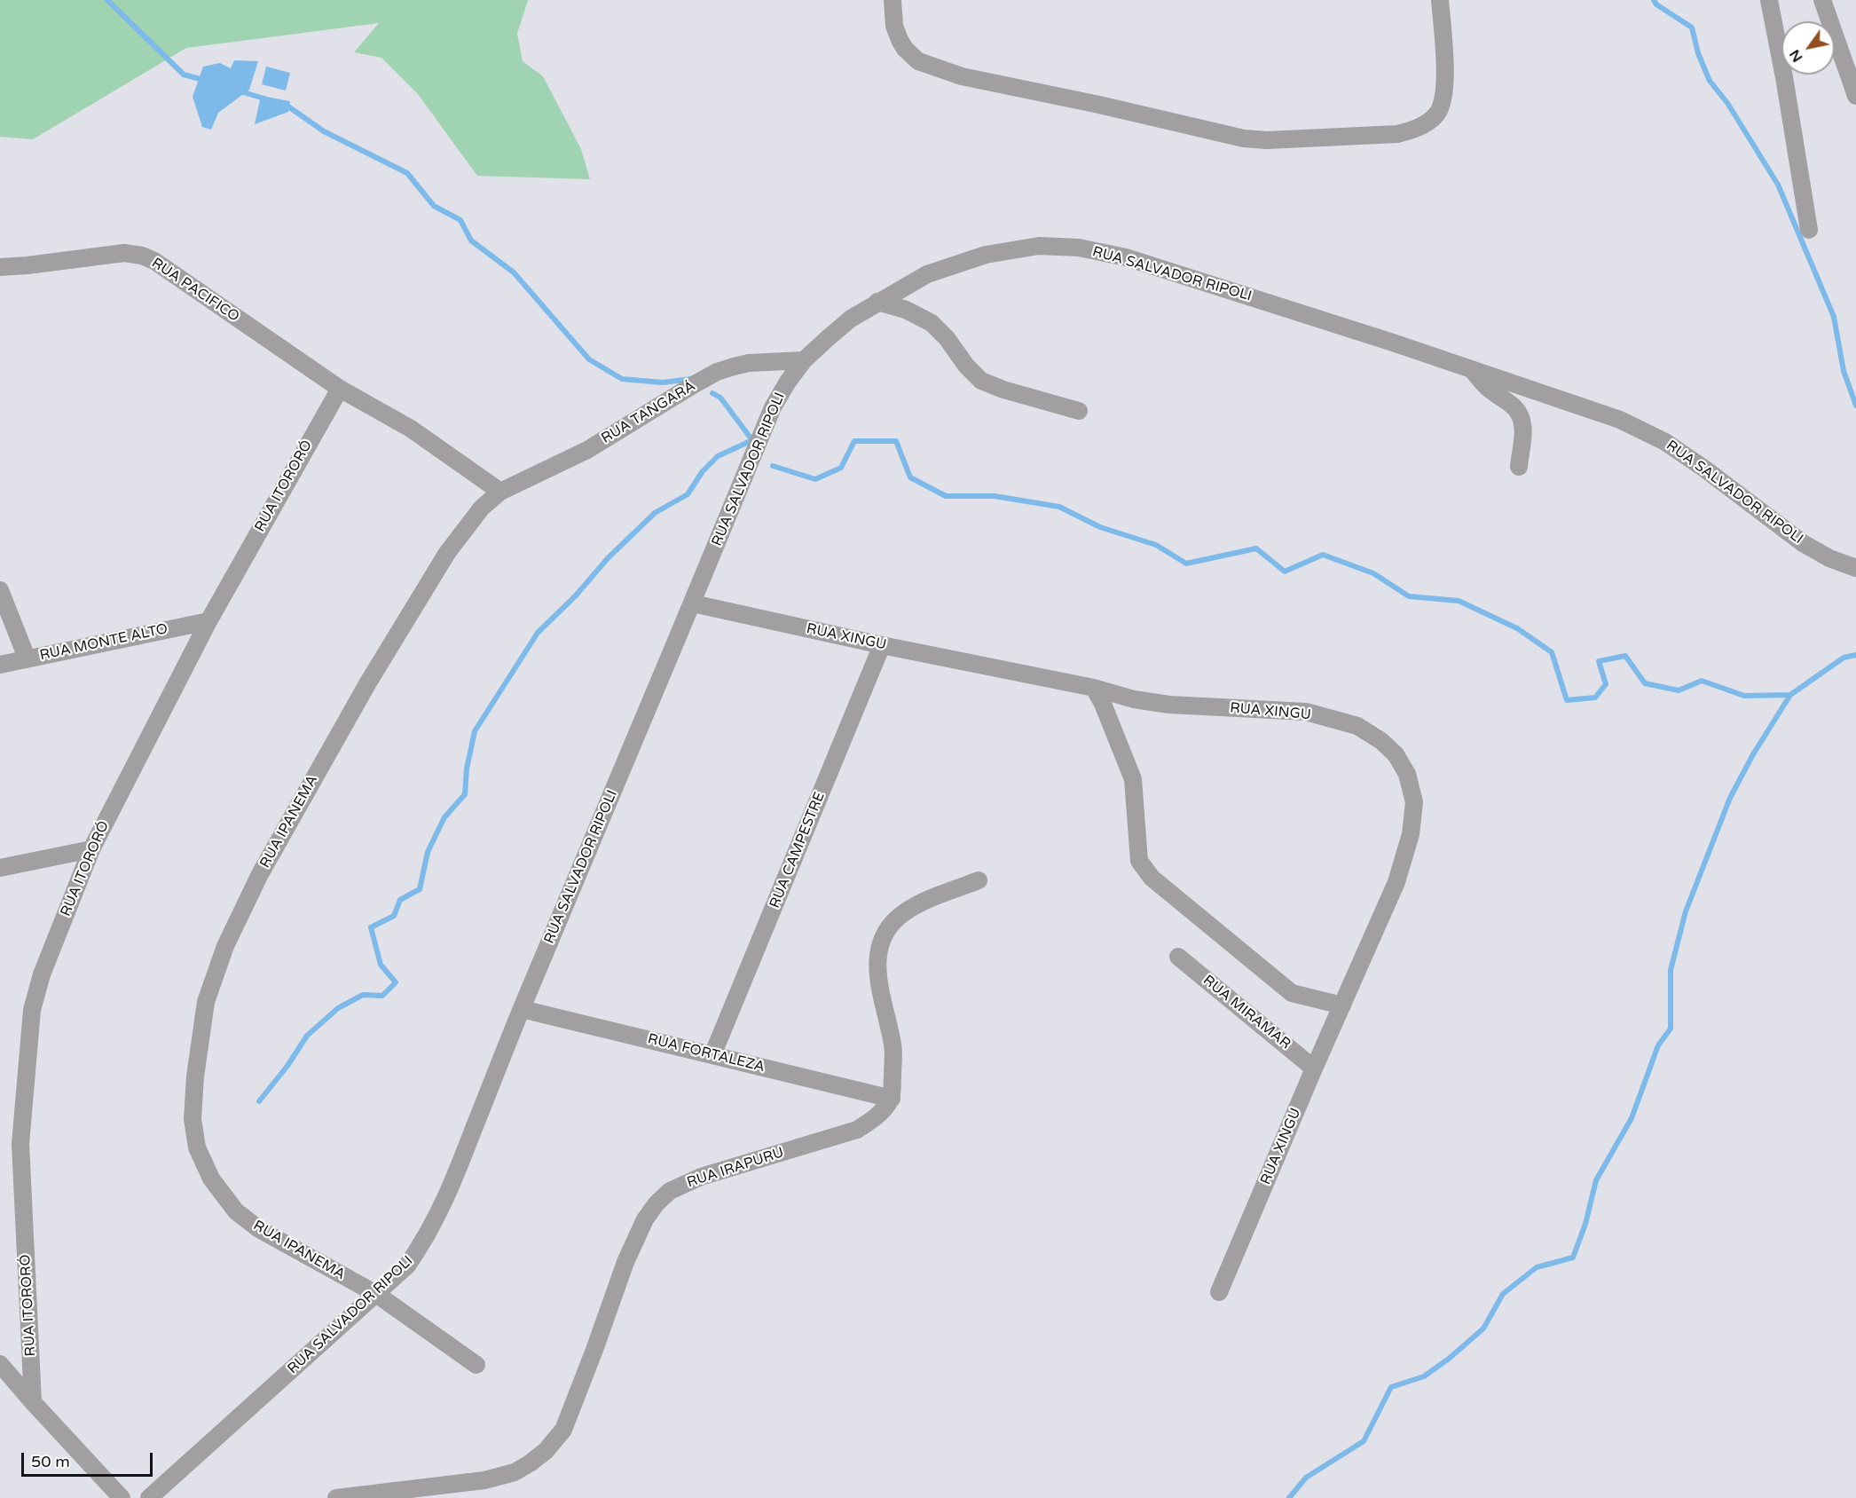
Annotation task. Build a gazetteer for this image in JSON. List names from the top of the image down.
{
  "streets": {
    "street": [
      "RUA SALVADOR RIPOLI",
      "RUA PACIFICO",
      "RUA TANGARÁ",
      "RUA ITORORÓ",
      "RUA XINGU",
      "RUA MONTE ALTO",
      "RUA IPANEMA",
      "RUA CAMPESTRE",
      "RUA MIRAMAR",
      "RUA FORTALEZA",
      "RUA IRAPURU"
    ]
  },
  "crossings": [
    ["RUA SALVADOR RIPOLI", "RUA TANGARÁ"],
    ["RUA SALVADOR RIPOLI", "RUA XINGU"],
    ["RUA SALVADOR RIPOLI", "RUA IPANEMA"],
    ["RUA SALVADOR RIPOLI", "RUA FORTALEZA"],
    ["RUA PACIFICO", "RUA ITORORÓ"],
    ["RUA TANGARÁ", "RUA IPANEMA"],
    ["RUA ITORORÓ", "RUA MONTE ALTO"],
    ["RUA XINGU", "RUA CAMPESTRE"],
    ["RUA XINGU", "RUA MIRAMAR"],
    ["RUA CAMPESTRE", "RUA FORTALEZA"],
    ["RUA FORTALEZA", "RUA IRAPURU"]
  ],
  "scale_bar": "50 m",
  "north": "bottom left"
}
